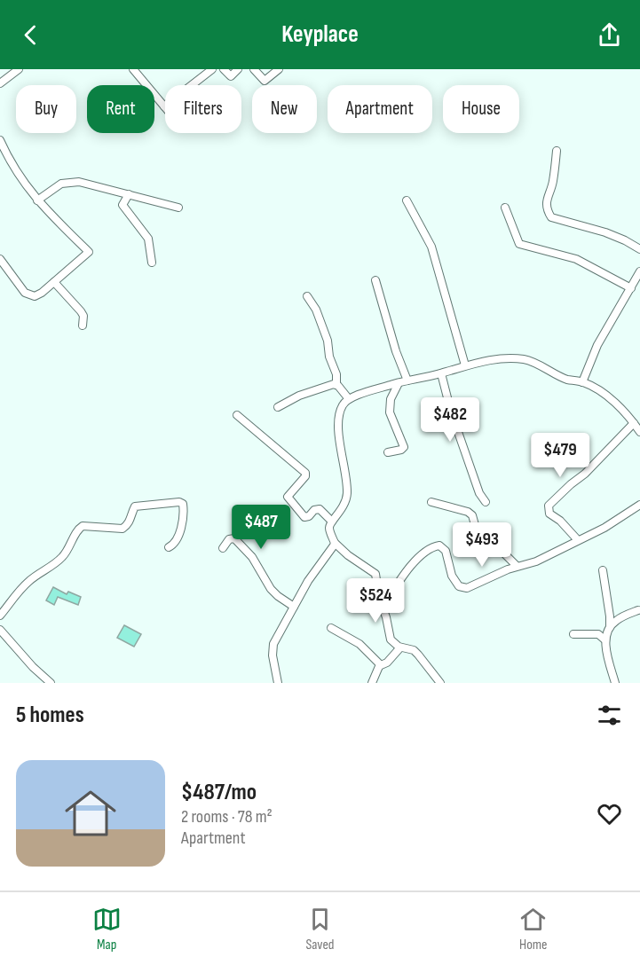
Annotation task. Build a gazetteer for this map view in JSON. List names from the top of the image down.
{
  "page": {
    "header": "Keyplace",
    "chip": [
      "Buy",
      "Rent",
      "Filters",
      "New",
      "Apartment",
      "House"
    ],
    "price": [
      "$482",
      "$479",
      "$487",
      "$493",
      "$524"
    ],
    "heading": "5 homes",
    "list": [
      {
        "name": "$487/mo",
        "note": "2 rooms · 78 m² · Apartment"
      }
    ],
    "tabs": ["Map", "Saved", "Home"]
  }
}
